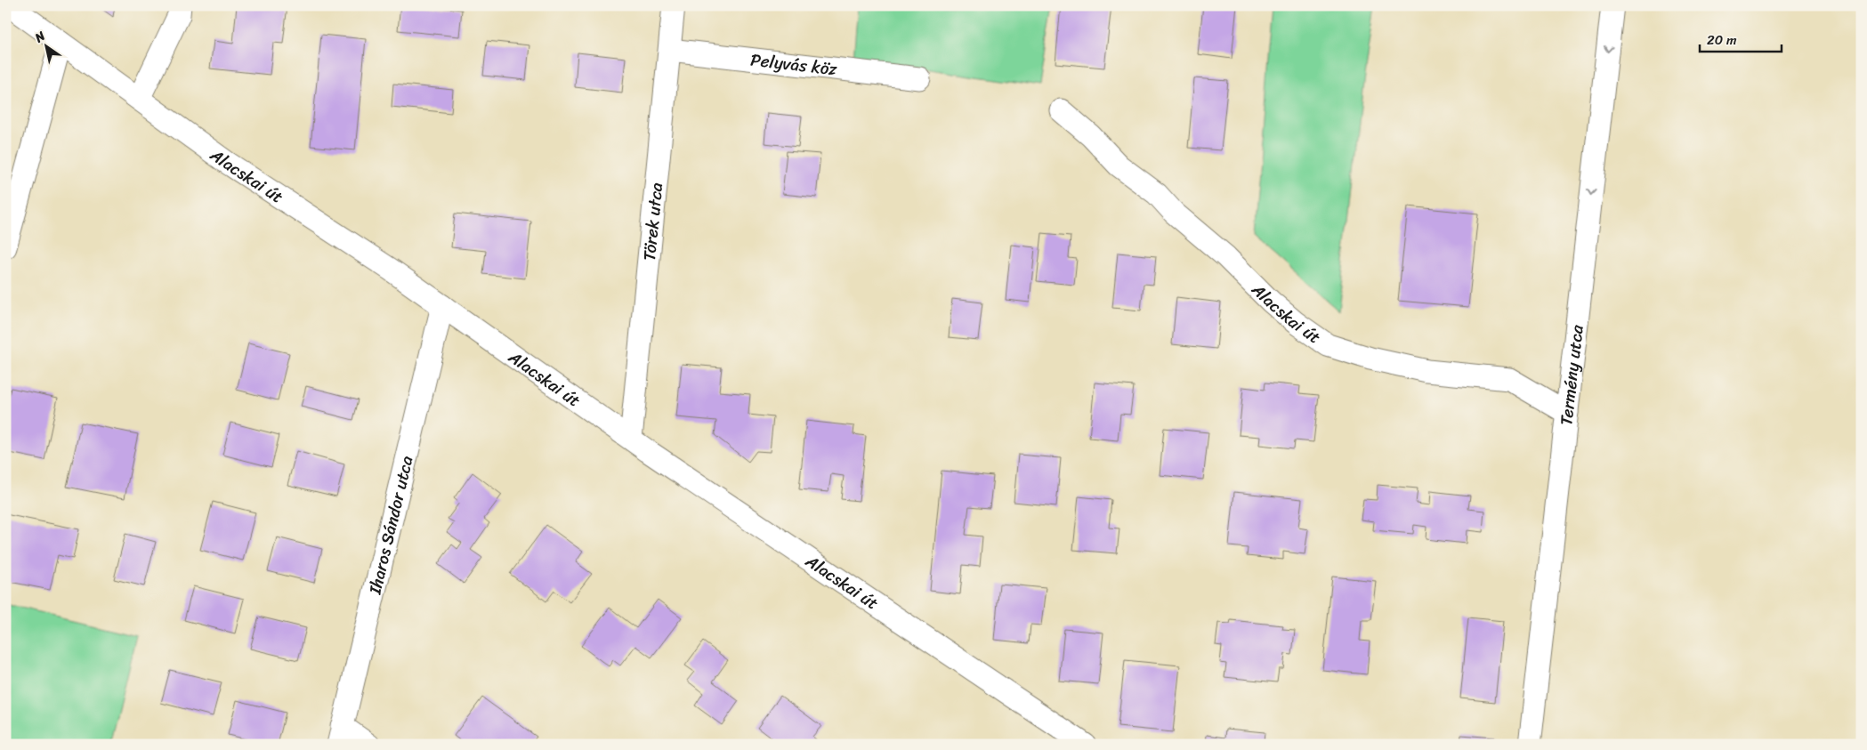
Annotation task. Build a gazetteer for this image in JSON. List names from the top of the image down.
{
  "streets": {
    "street": [
      "Pelyvás köz",
      "Alacskai út",
      "Törek utca",
      "Termény utca",
      "Iharos Sándor utca"
    ]
  },
  "crossings": [
    ["Pelyvás köz", "Törek utca"],
    ["Alacskai út", "Törek utca"],
    ["Alacskai út", "Termény utca"],
    ["Alacskai út", "Iharos Sándor utca"]
  ],
  "one_way": ["Termény utca"],
  "scale_bar": "20 m",
  "north": "top left"
}
